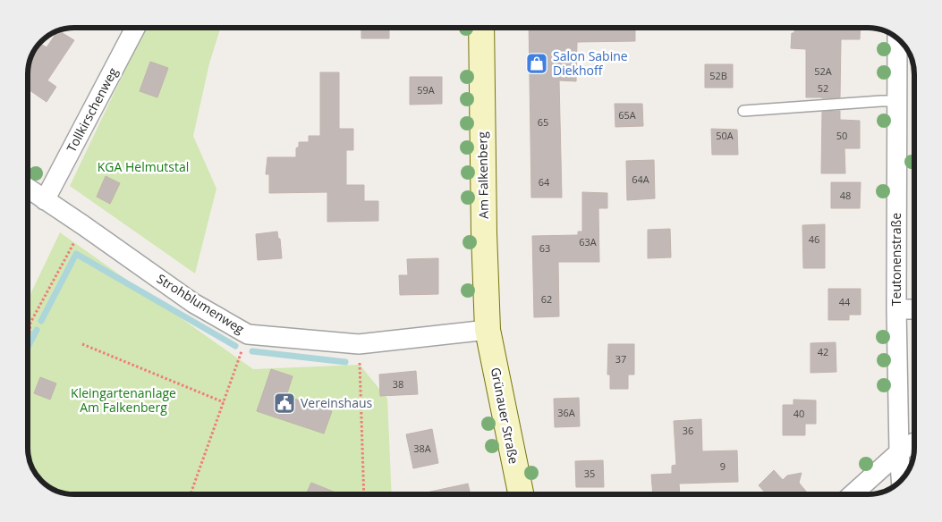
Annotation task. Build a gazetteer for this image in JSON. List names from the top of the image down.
{
  "streets": {
    "street": [
      "Tollkirschenweg",
      "Am Falkenberg",
      "Teutonenstraße",
      "Strohblumenweg",
      "Grünauer Straße"
    ]
  },
  "crossings": [
    ["Tollkirschenweg", "Strohblumenweg"],
    ["Am Falkenberg", "Strohblumenweg"],
    ["Am Falkenberg", "Grünauer Straße"],
    ["Strohblumenweg", "Grünauer Straße"]
  ],
  "parks": ["KGA Helmutstal", "Kleingartenanlage Am Falkenberg"],
  "places": {
    "shop": ["Salon Sabine Diekhoff"],
    "public building": ["Vereinshaus"]
  },
  "house_numbers": [
    "52A",
    "52B",
    "52",
    "59A",
    "65A",
    "65",
    "50A",
    "50",
    "64A",
    "64",
    "48",
    "46",
    "63A",
    "63",
    "62",
    "44",
    "42",
    "37",
    "38",
    "36A",
    "40",
    "36",
    "38A",
    "9",
    "35"
  ]
}
